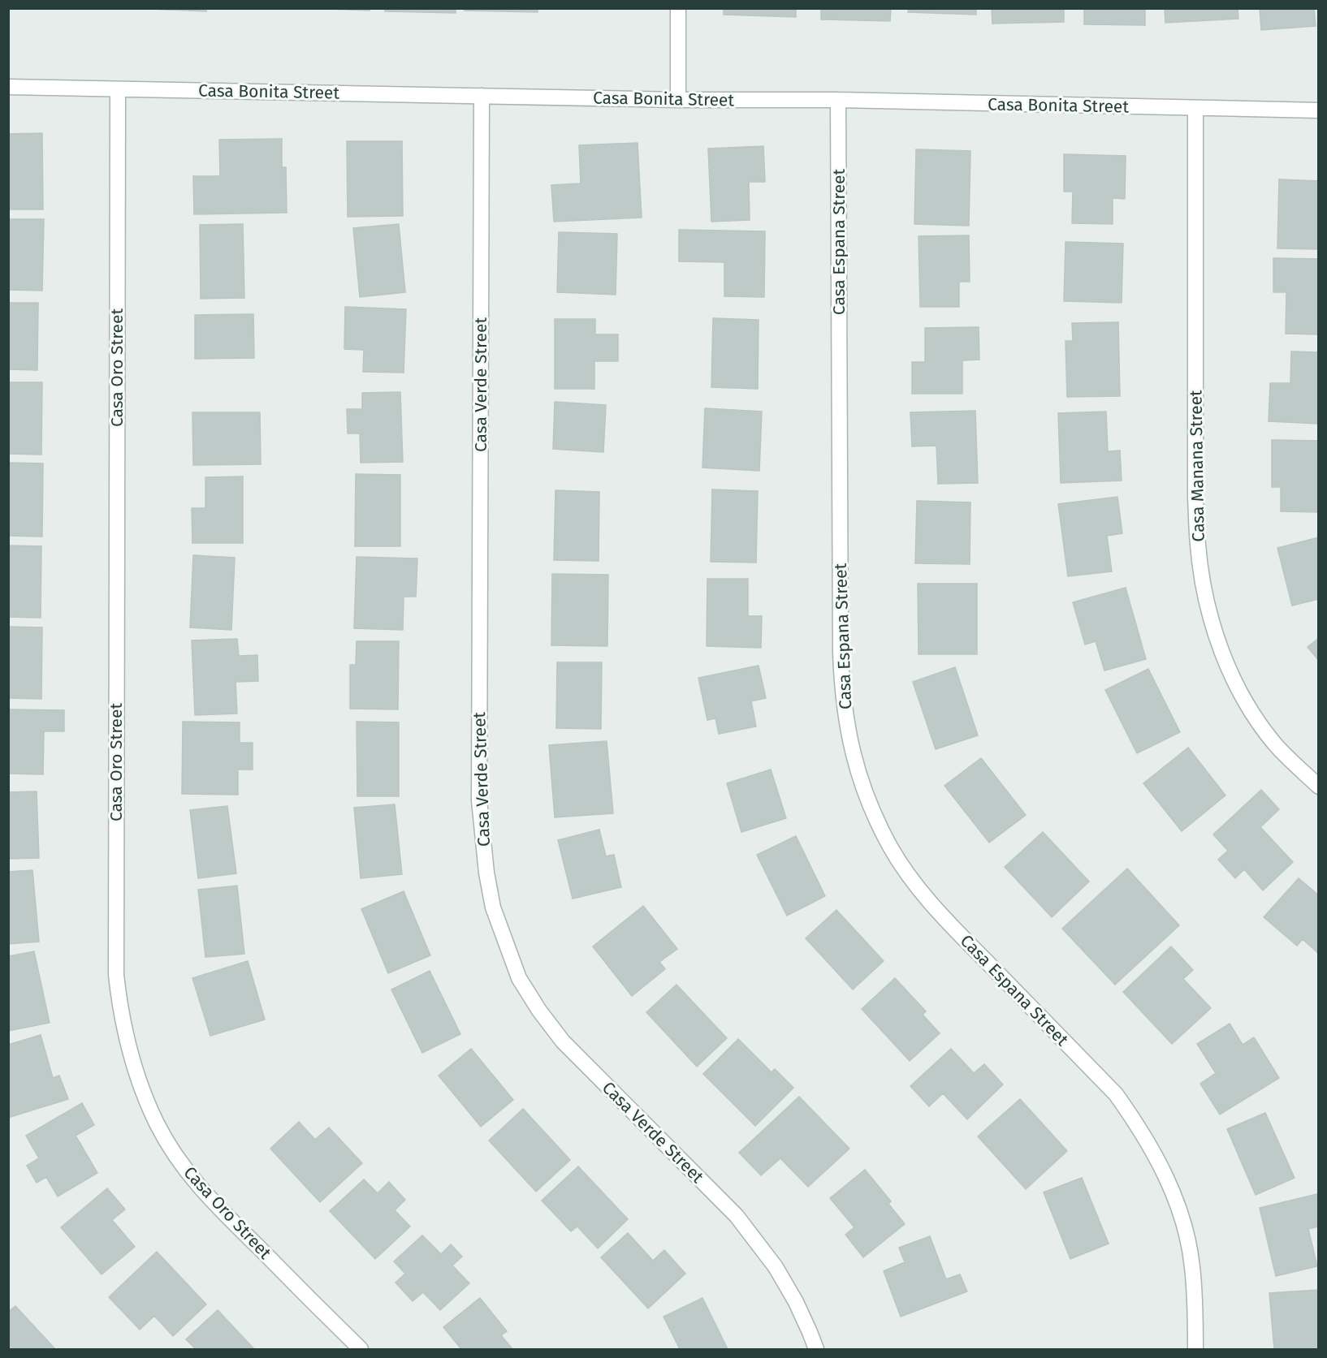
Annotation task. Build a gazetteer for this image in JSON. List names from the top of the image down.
{
  "streets": {
    "street": [
      "Casa Bonita Street",
      "Casa Espana Street",
      "Casa Oro Street",
      "Casa Verde Street",
      "Casa Manana Street"
    ]
  },
  "crossings": [
    ["Casa Bonita Street", "Casa Espana Street"],
    ["Casa Bonita Street", "Casa Oro Street"],
    ["Casa Bonita Street", "Casa Verde Street"],
    ["Casa Bonita Street", "Casa Manana Street"]
  ]
}
